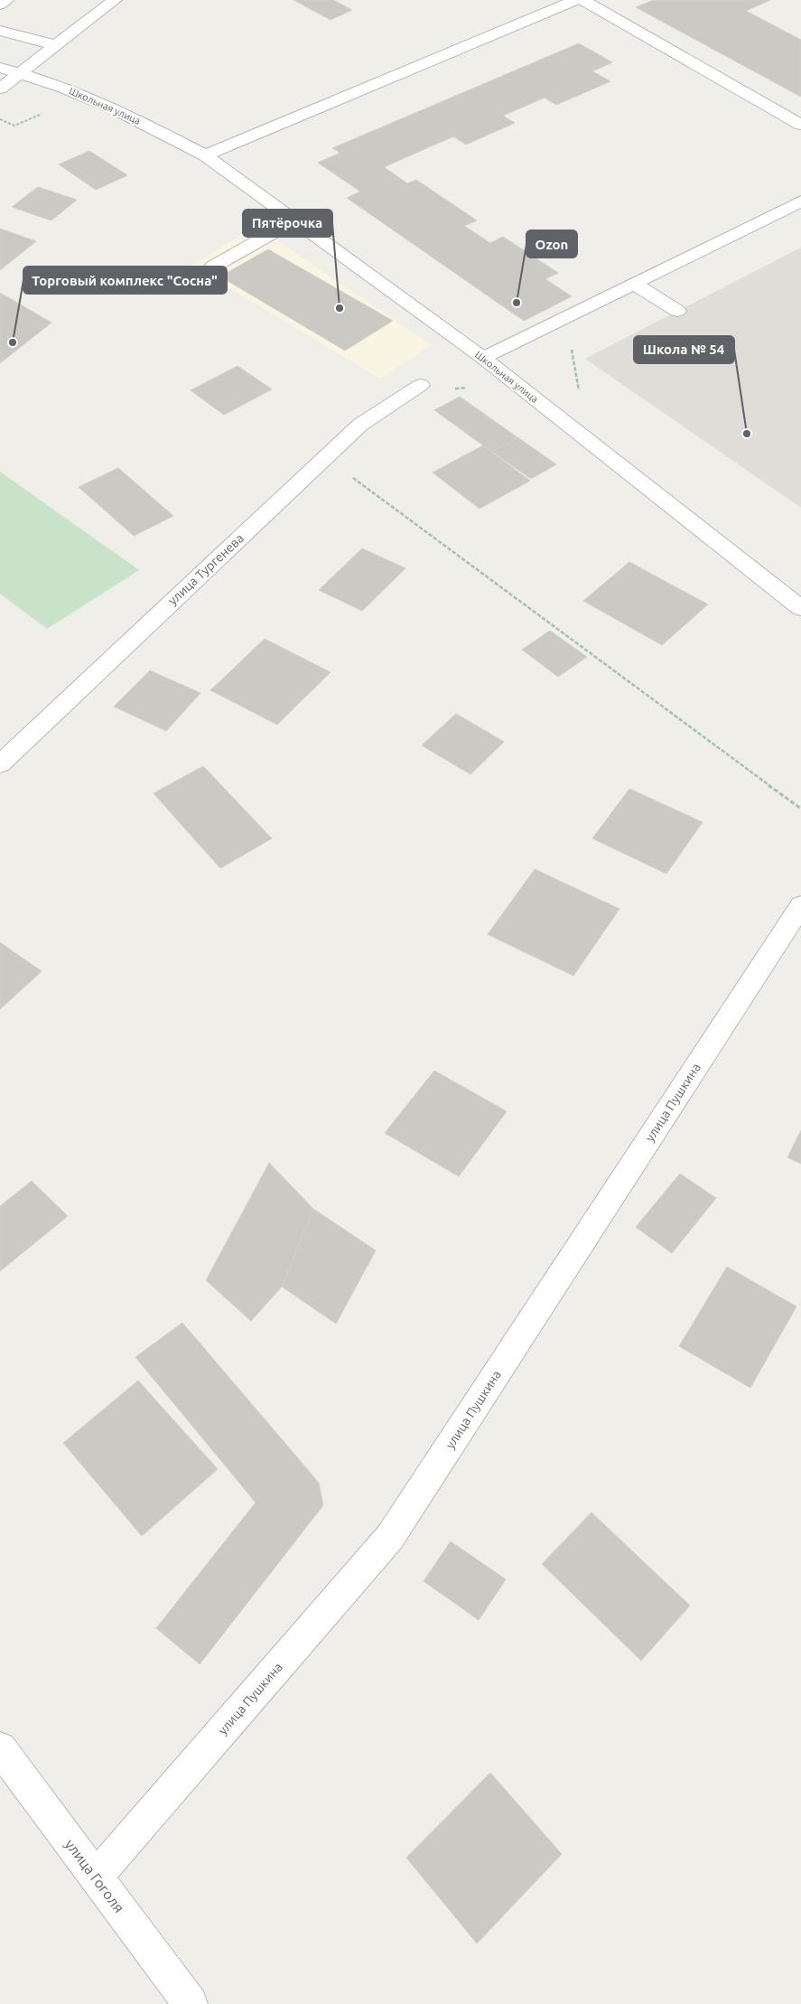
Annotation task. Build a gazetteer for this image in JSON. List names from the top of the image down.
{
  "streets": {
    "street": [
      "Школьная улица",
      "улица Тургенева",
      "улица Пушкина",
      "улица Гоголя"
    ]
  },
  "crossings": [
    ["улица Пушкина", "улица Гоголя"]
  ],
  "places": [
    "Ozon",
    "Пятёрочка",
    "Торговый комплекс \"Сосна\"",
    "Школа № 54"
  ]
}
